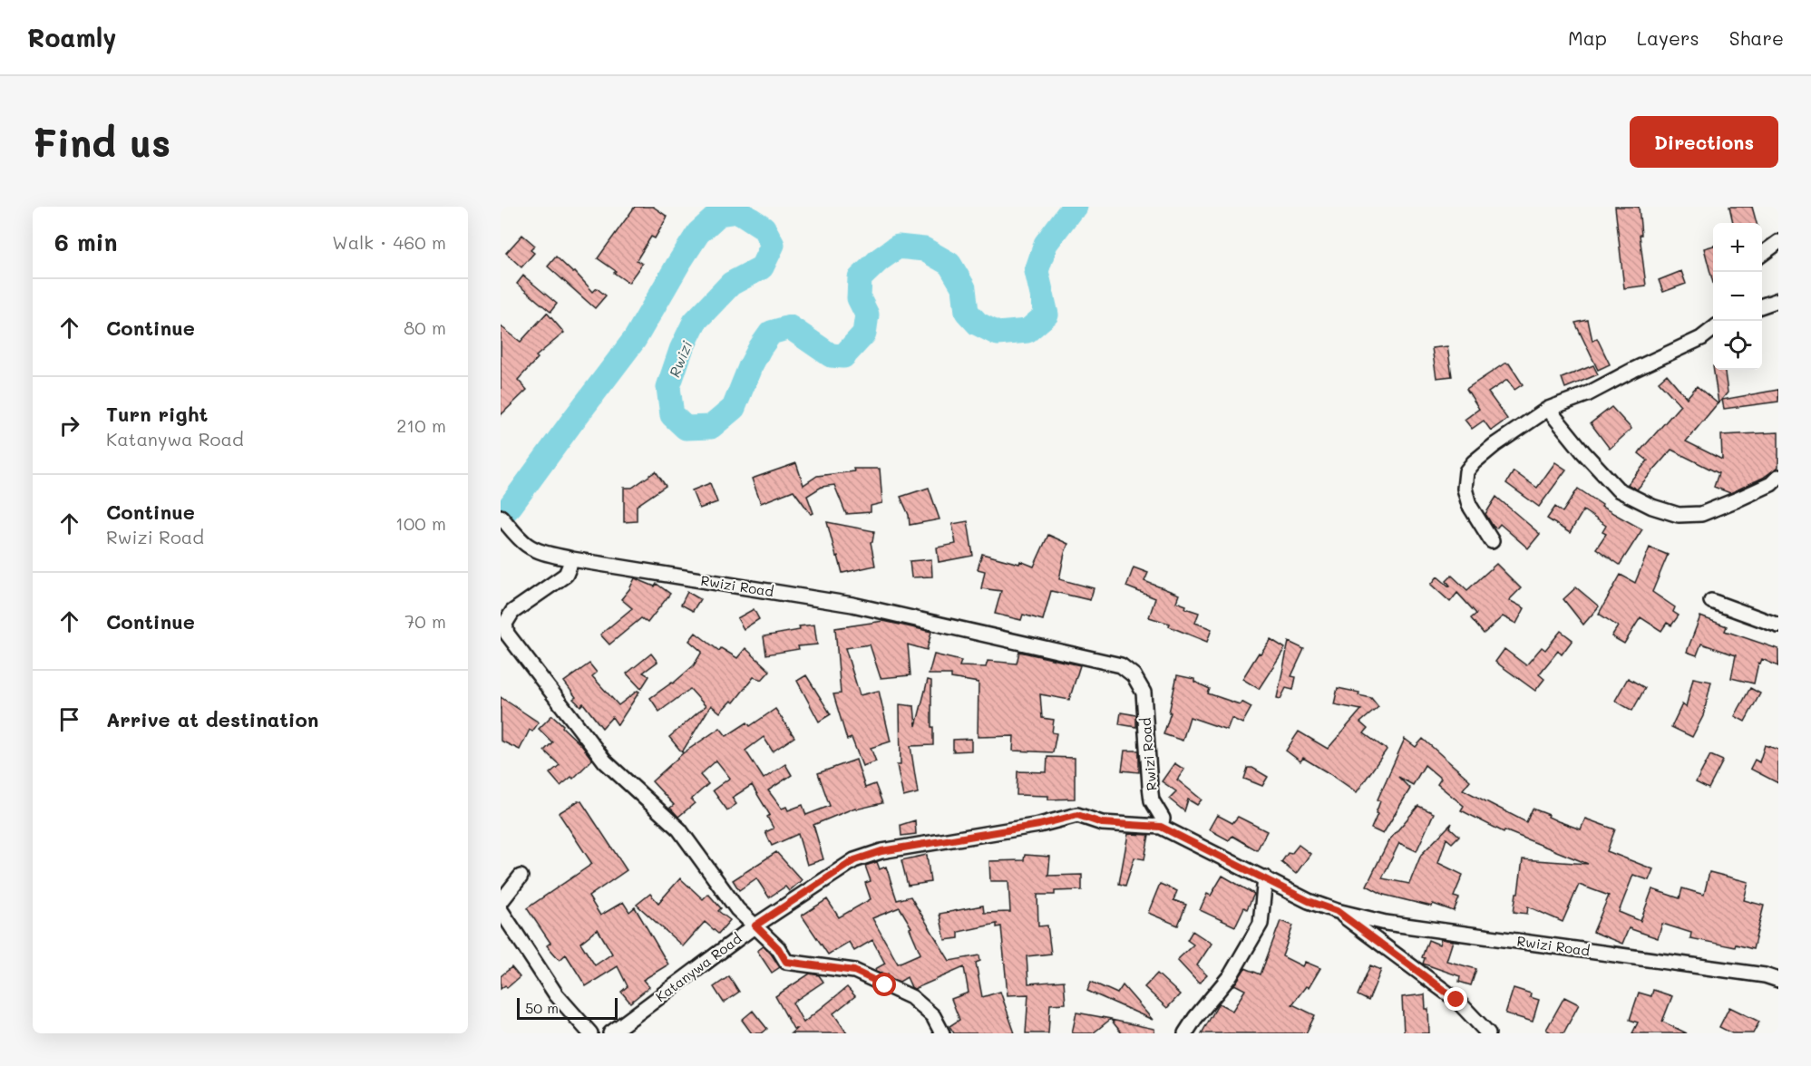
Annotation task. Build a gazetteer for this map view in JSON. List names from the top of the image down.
{
  "streets": {
    "street": ["Rwizi Road", "Katanywa Road"]
  },
  "crossings": [
    ["Rwizi Road", "Katanywa Road"]
  ],
  "water": ["Rwizi"],
  "scale_bar": "50 m",
  "page": {
    "header": "Roamly",
    "nav": ["Map", "Layers", "Share"],
    "buttons": "Directions",
    "title": "Find us",
    "heading": ["6 min", "Walk · 460 m"],
    "map_buttons": ["+", "−"],
    "list": [
      ["Continue", "80 m"],
      ["Turn right", "Katanywa Road", "210 m"],
      ["Continue", "Rwizi Road", "100 m"],
      ["Continue", "70 m"],
      "Arrive at destination"
    ],
    "scale": "50 m"
  }
}
